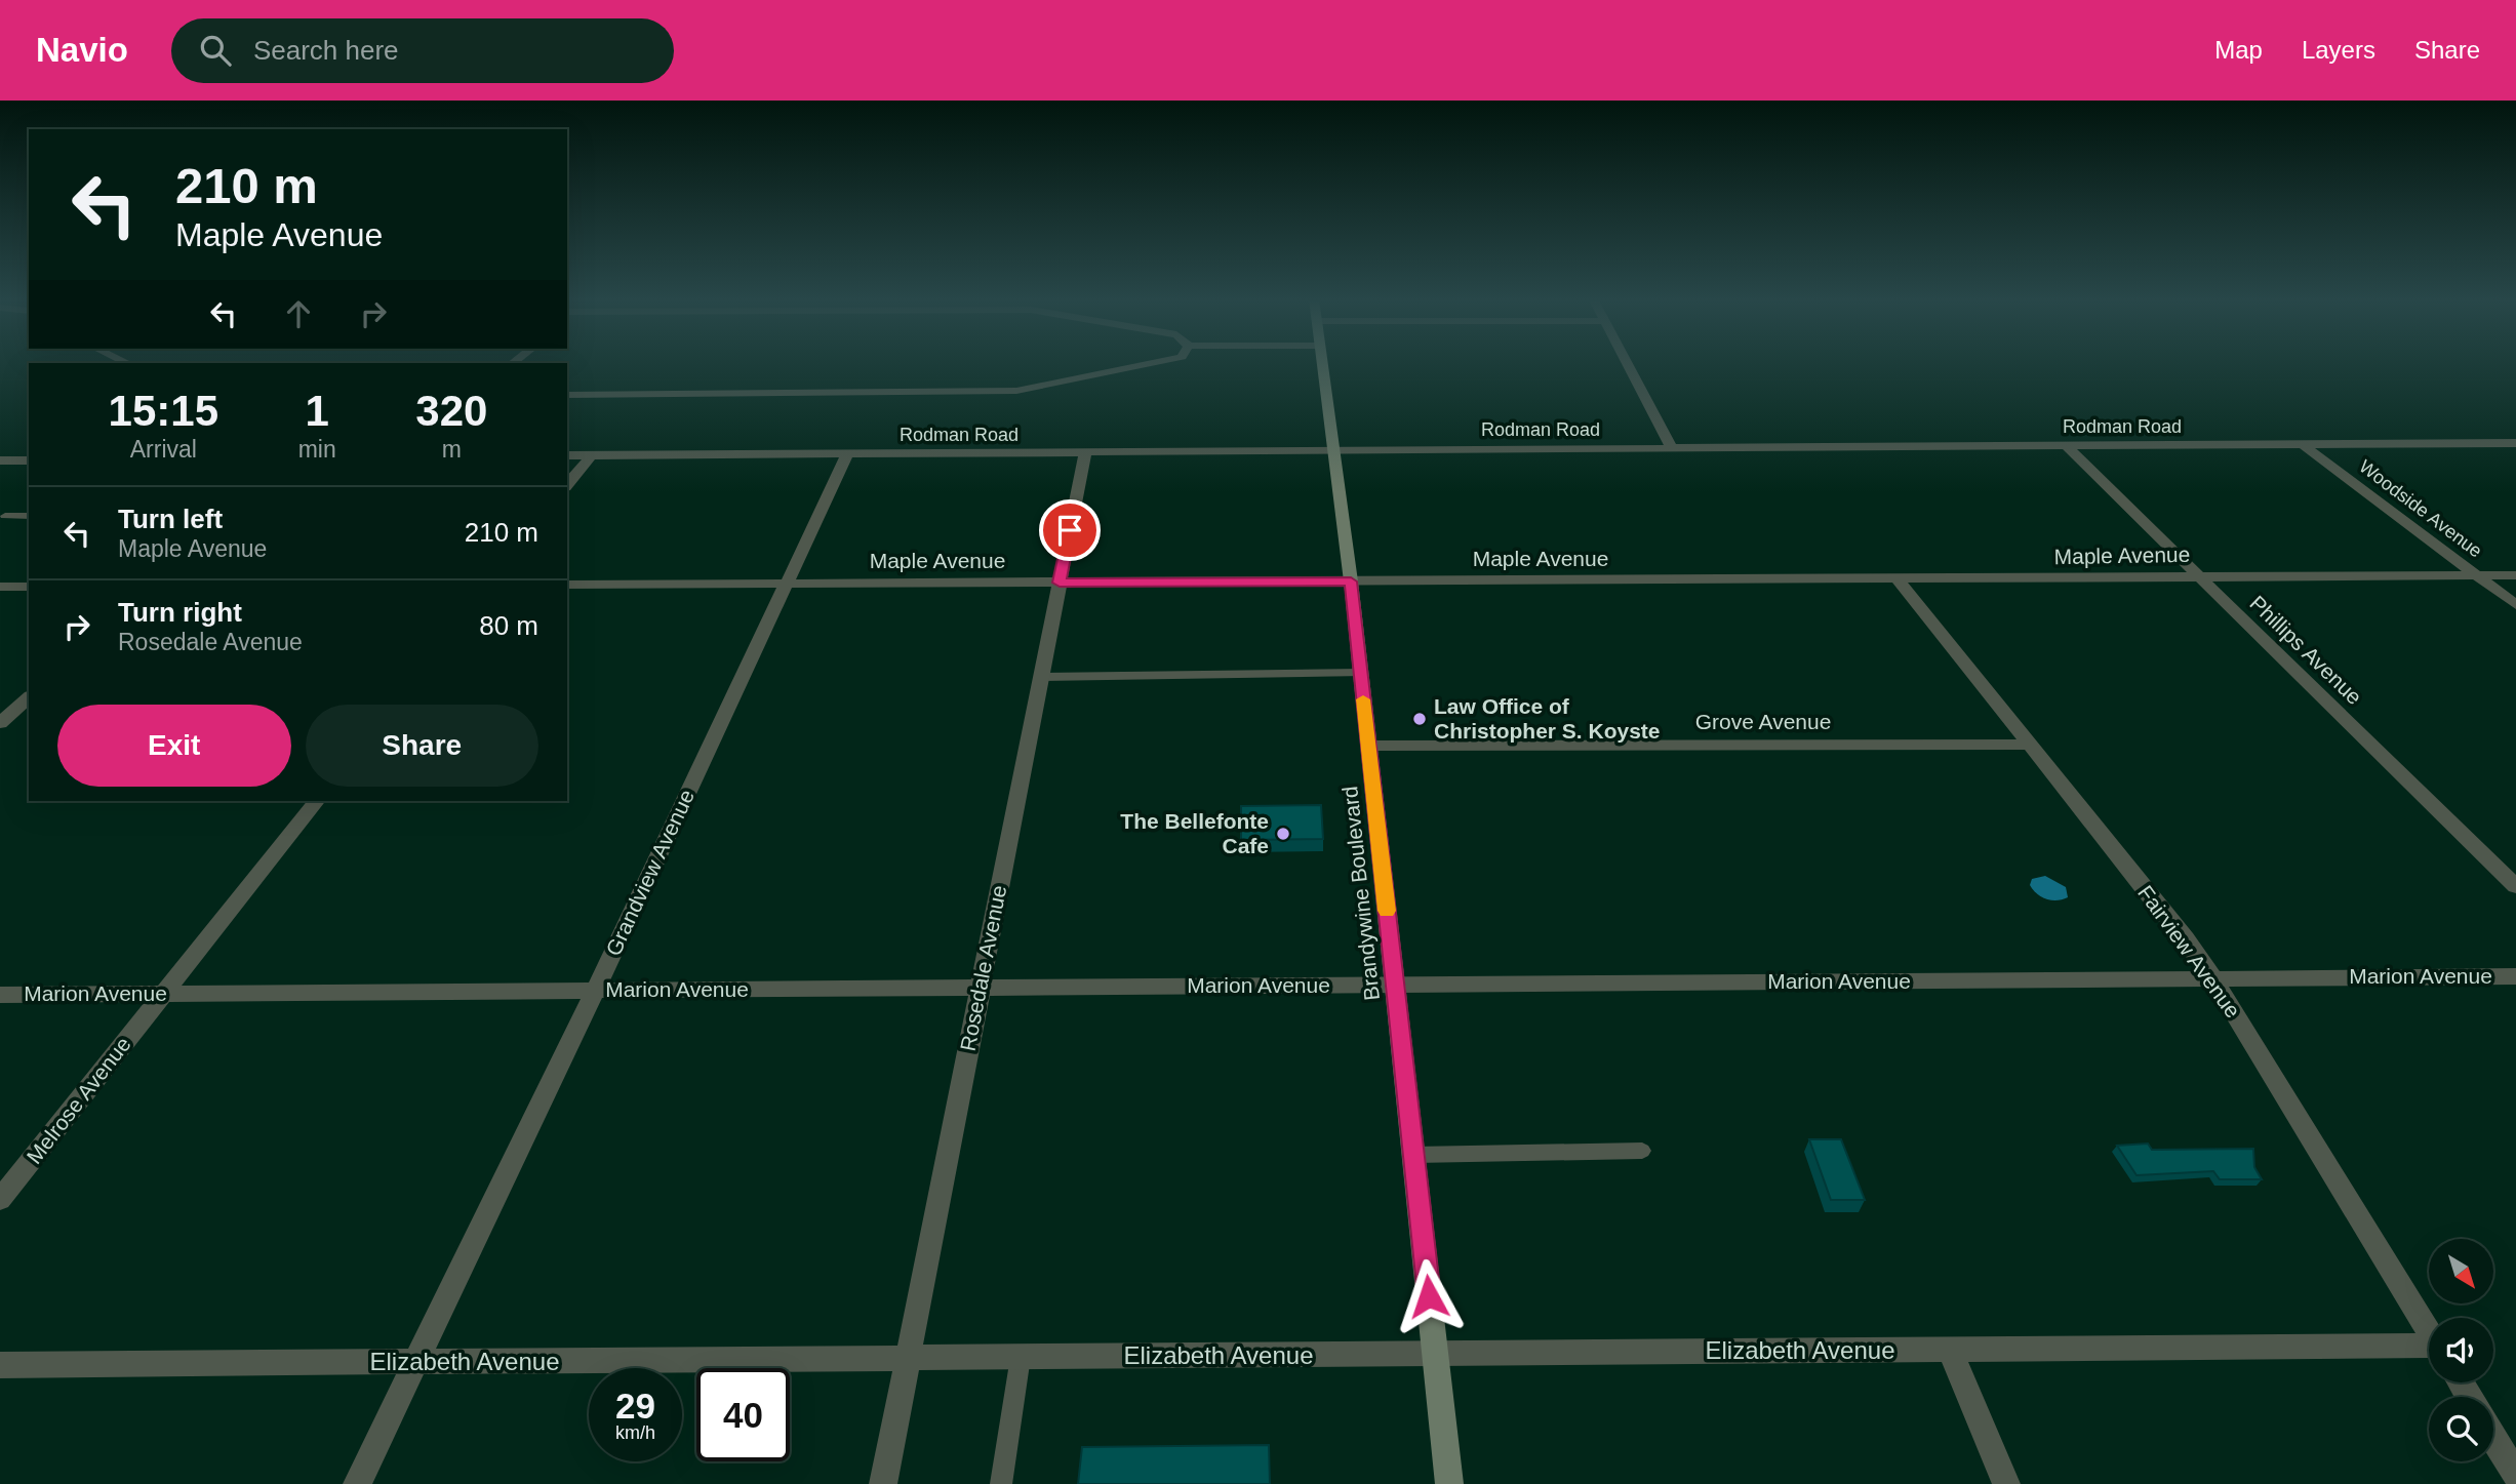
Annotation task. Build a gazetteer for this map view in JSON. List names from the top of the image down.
{
  "streets": {
    "street": [
      "Rodman Road",
      "Woodside Avenue",
      "Maple Avenue",
      "Phillips Avenue",
      "Grove Avenue",
      "Grandview Avenue",
      "Brandywine Boulevard",
      "Fairview Avenue",
      "Rosedale Avenue",
      "Marion Avenue",
      "Melrose Avenue",
      "Elizabeth Avenue"
    ]
  },
  "crossings": [
    ["Rodman Road", "Woodside Avenue"],
    ["Rodman Road", "Phillips Avenue"],
    ["Rodman Road", "Grandview Avenue"],
    ["Rodman Road", "Brandywine Boulevard"],
    ["Rodman Road", "Rosedale Avenue"],
    ["Woodside Avenue", "Maple Avenue"],
    ["Maple Avenue", "Phillips Avenue"],
    ["Maple Avenue", "Grandview Avenue"],
    ["Maple Avenue", "Brandywine Boulevard"],
    ["Maple Avenue", "Fairview Avenue"],
    ["Maple Avenue", "Rosedale Avenue"],
    ["Grove Avenue", "Brandywine Boulevard"],
    ["Grove Avenue", "Fairview Avenue"],
    ["Grandview Avenue", "Marion Avenue"],
    ["Grandview Avenue", "Elizabeth Avenue"],
    ["Brandywine Boulevard", "Marion Avenue"],
    ["Brandywine Boulevard", "Elizabeth Avenue"],
    ["Fairview Avenue", "Marion Avenue"],
    ["Rosedale Avenue", "Marion Avenue"],
    ["Rosedale Avenue", "Elizabeth Avenue"],
    ["Marion Avenue", "Melrose Avenue"]
  ],
  "places": ["Law Office of Christopher S. Koyste", "The Bellefonte Cafe"],
  "north": "bottom right",
  "page": {
    "header": "Navio",
    "search": "Search here",
    "nav": ["Map", "Layers", "Share"],
    "turn": ["210 m", "Maple Avenue"],
    "eta": [
      "15:15",
      "Arrival",
      "1",
      "min",
      "320",
      "m"
    ],
    "list": [
      {
        "name": "Turn left",
        "note": "Maple Avenue",
        "value": "210 m"
      },
      {
        "name": "Turn right",
        "note": "Rosedale Avenue",
        "value": "80 m"
      }
    ],
    "buttons": ["Exit", "Share"],
    "speed": "29 km/h",
    "limit": "40"
  }
}
